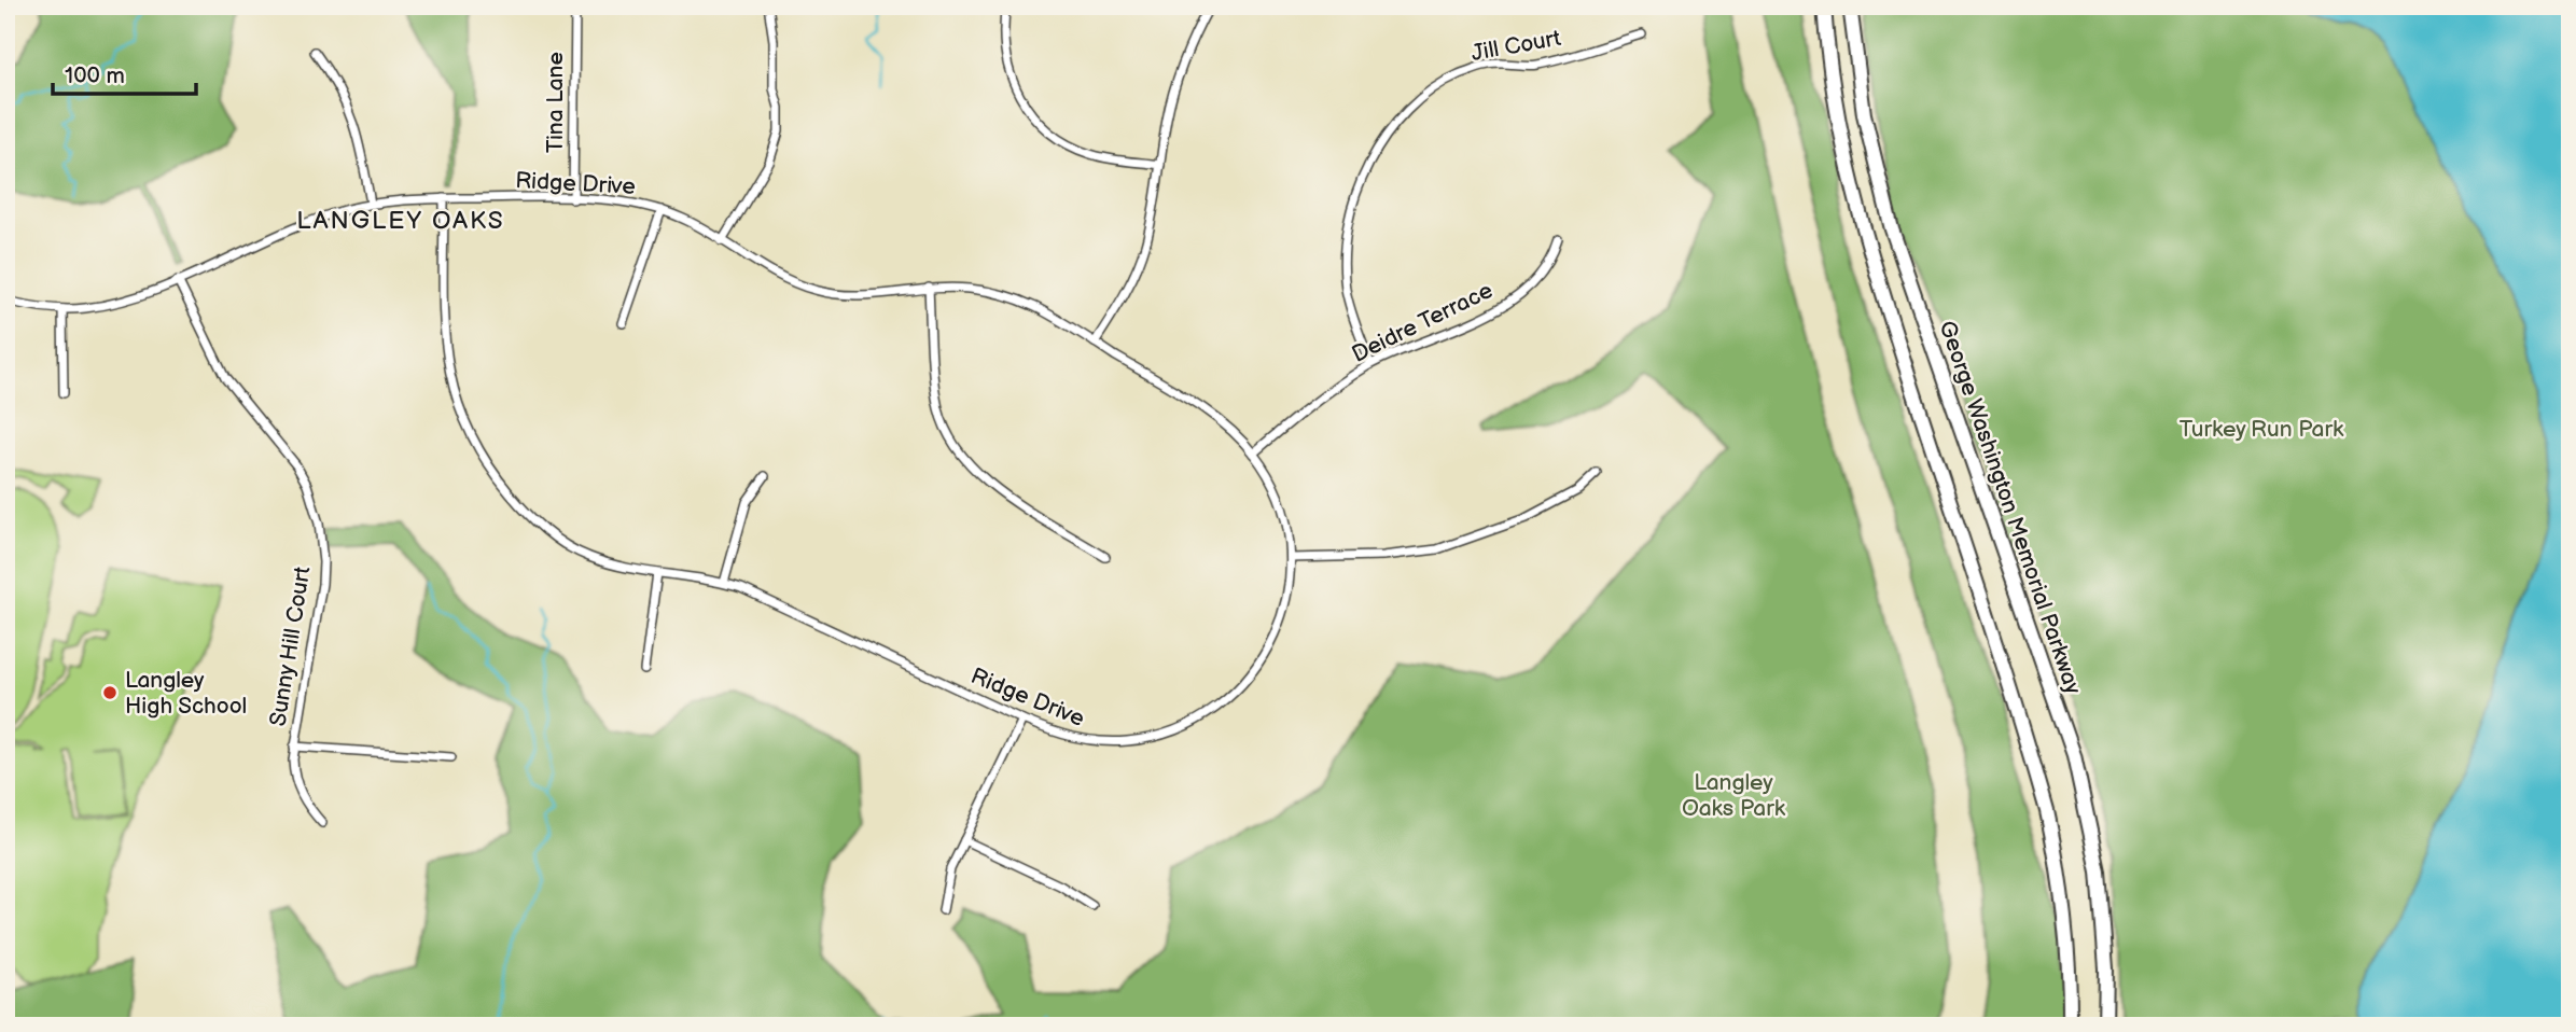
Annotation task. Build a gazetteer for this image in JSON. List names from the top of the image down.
{
  "streets": {
    "highway": ["George Washington Memorial Parkway"],
    "street": [
      "Jill Court",
      "Tina Lane",
      "Ridge Drive",
      "Deidre Terrace",
      "Sunny Hill Court"
    ]
  },
  "crossings": [
    ["Jill Court", "Deidre Terrace"],
    ["Tina Lane", "Ridge Drive"],
    ["Ridge Drive", "Deidre Terrace"],
    ["Ridge Drive", "Sunny Hill Court"]
  ],
  "districts": ["LANGLEY OAKS"],
  "parks": ["Turkey Run Park", "Langley Oaks Park"],
  "places": ["Langley High School"],
  "scale_bar": "100 m"
}
